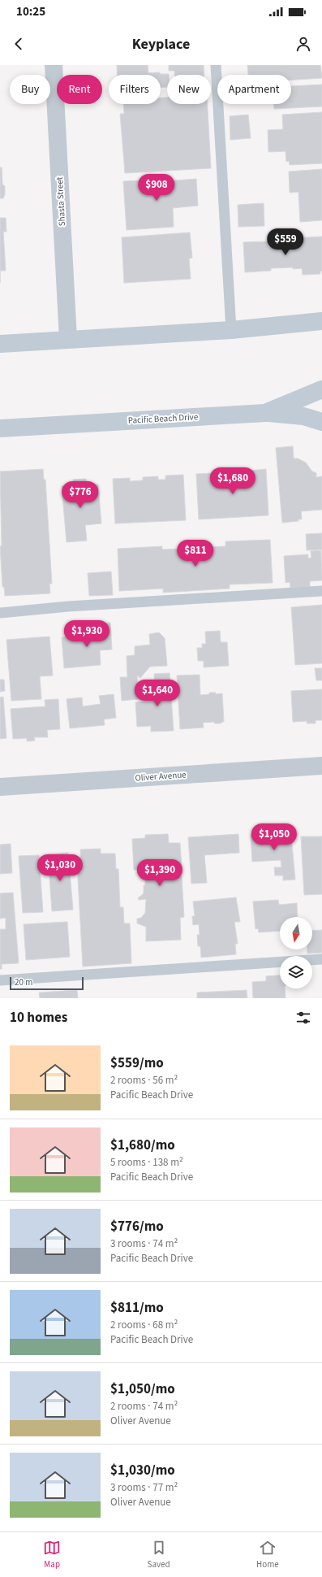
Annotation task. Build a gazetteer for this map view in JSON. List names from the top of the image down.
{
  "streets": {
    "street": ["Shasta Street", "Pacific Beach Drive", "Oliver Avenue"]
  },
  "scale_bar": "20 m",
  "north": "bottom",
  "page": {
    "status": "10:25",
    "header": "Keyplace",
    "chip": [
      "Buy",
      "Rent",
      "Filters",
      "New",
      "Apartment"
    ],
    "price": [
      "$908",
      "$559",
      "$1,680",
      "$776",
      "$811",
      "$1,930",
      "$1,640",
      "$1,050",
      "$1,030",
      "$1,390"
    ],
    "scale": "20 m",
    "heading": "10 homes",
    "list": [
      {
        "name": "$559/mo",
        "note": "2 rooms · 56 m² · Pacific Beach Drive"
      },
      {
        "name": "$1,680/mo",
        "note": "5 rooms · 138 m² · Pacific Beach Drive"
      },
      {
        "name": "$776/mo",
        "note": "3 rooms · 74 m² · Pacific Beach Drive"
      },
      {
        "name": "$811/mo",
        "note": "2 rooms · 68 m² · Pacific Beach Drive"
      },
      {
        "name": "$1,050/mo",
        "note": "2 rooms · 74 m² · Oliver Avenue"
      },
      {
        "name": "$1,030/mo",
        "note": "3 rooms · 77 m² · Oliver Avenue"
      }
    ],
    "tabs": ["Map", "Saved", "Home"]
  }
}
